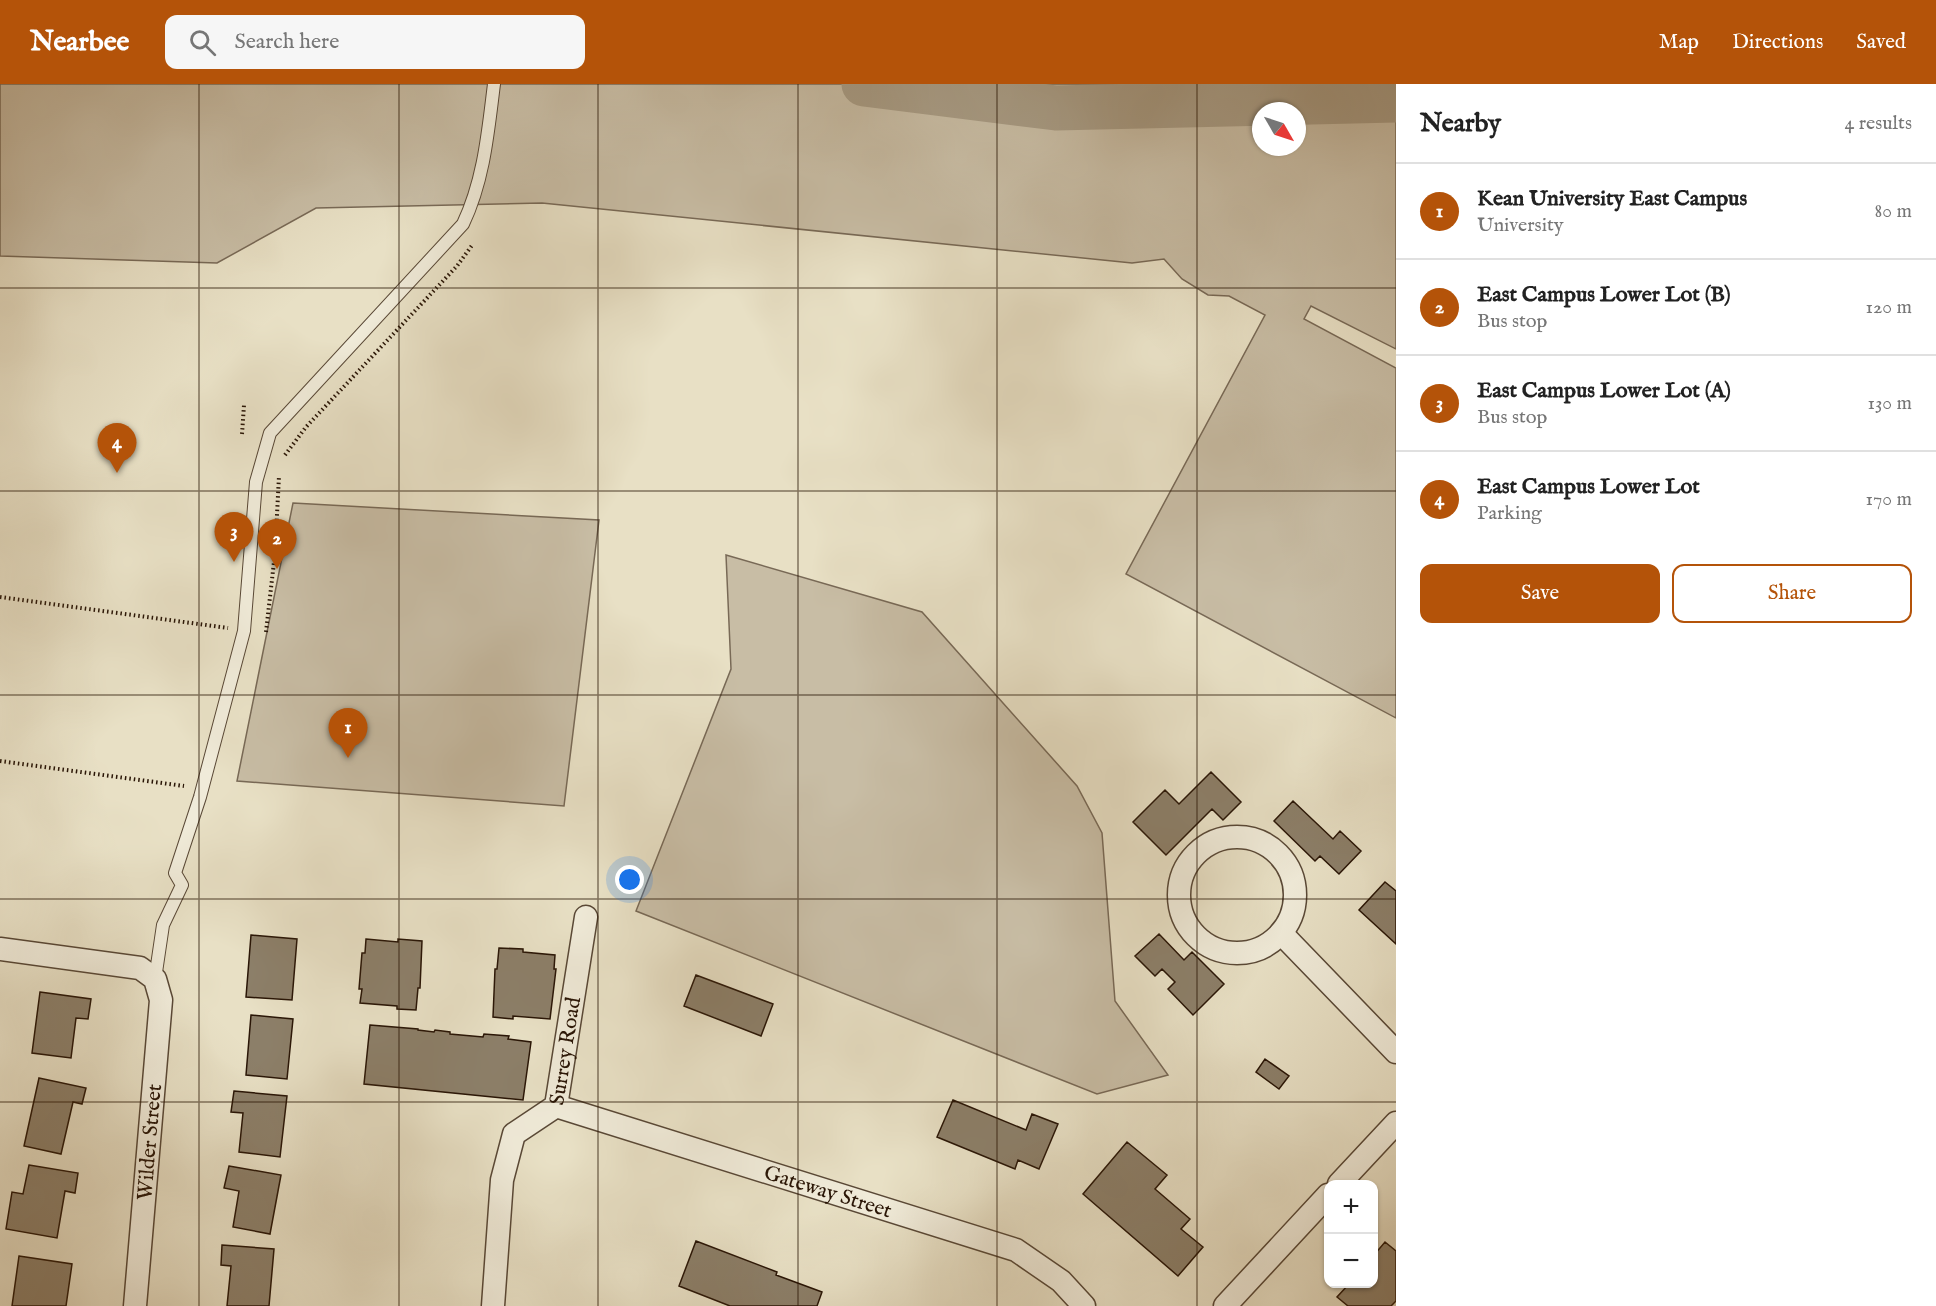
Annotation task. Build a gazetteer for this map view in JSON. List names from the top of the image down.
{
  "streets": {
    "street": ["Surrey Road", "Wilder Street", "Gateway Street"]
  },
  "crossings": [
    ["Surrey Road", "Gateway Street"]
  ],
  "north": "bottom right",
  "page": {
    "header": "Nearbee",
    "search": "Search here",
    "nav": ["Map", "Directions", "Saved"],
    "heading": ["Nearby", "4 results"],
    "list": [
      {
        "mark": "1",
        "name": "Kean University East Campus",
        "note": "University",
        "value": "80 m"
      },
      {
        "mark": "2",
        "name": "East Campus Lower Lot (B)",
        "note": "Bus stop",
        "value": "120 m"
      },
      {
        "mark": "3",
        "name": "East Campus Lower Lot (A)",
        "note": "Bus stop",
        "value": "130 m"
      },
      {
        "mark": "4",
        "name": "East Campus Lower Lot",
        "note": "Parking",
        "value": "170 m"
      }
    ],
    "pins": [
      "4",
      "3",
      "2",
      "1"
    ],
    "buttons": ["Save", "Share"],
    "map_buttons": ["+", "−"]
  }
}
